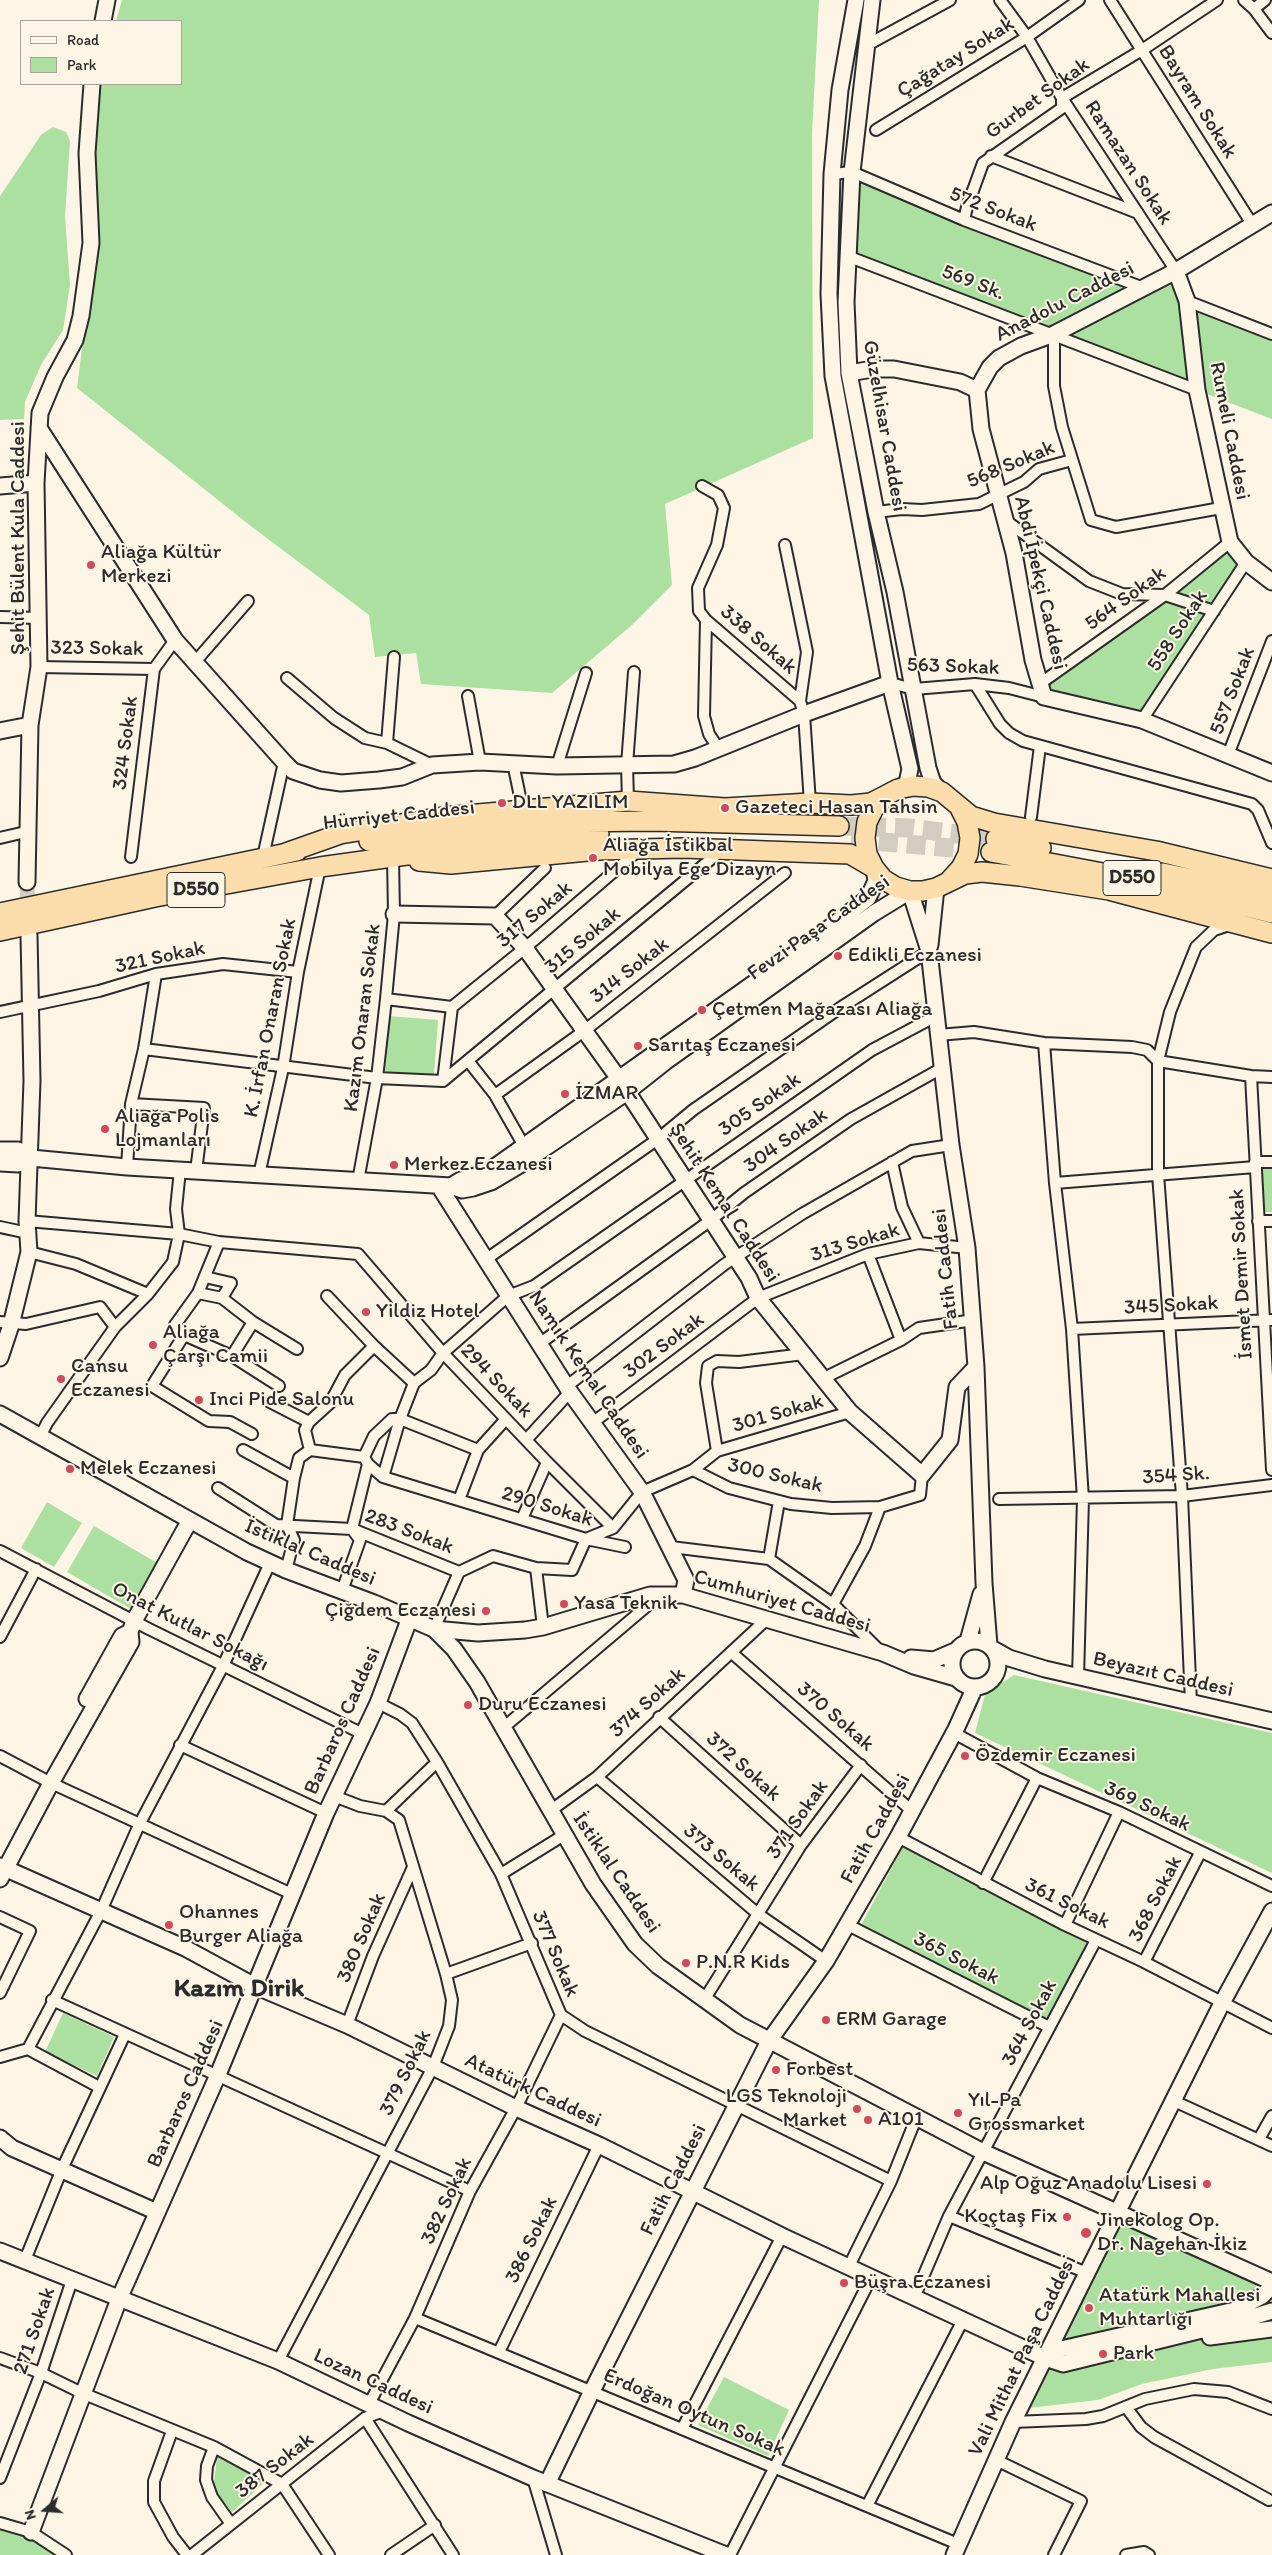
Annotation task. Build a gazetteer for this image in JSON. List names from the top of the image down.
{
  "streets": {
    "highway": ["Hürriyet Caddesi", "D550"],
    "street": [
      "Çağatay Sokak",
      "Gurbet Sokak",
      "Bayram Sokak",
      "Ramazan Sokak",
      "572 Sokak",
      "569 Sk.",
      "Anadolu Caddesi",
      "Güzelhisar Caddesi",
      "Rumeli Caddesi",
      "568 Sokak",
      "Şehit Bülent Kula Caddesi",
      "Abdi İpekçi Caddesi",
      "564 Sokak",
      "558 Sokak",
      "338 Sokak",
      "323 Sokak",
      "563 Sokak",
      "557 Sokak",
      "324 Sokak",
      "317 Sokak",
      "Fevzi Paşa Caddesi",
      "315 Sokak",
      "321 Sokak",
      "314 Sokak",
      "K. İrfan Onaran Sokak",
      "Kazım Onaran Sokak",
      "305 Sokak",
      "304 Sokak",
      "Şehit Kemal Caddesi",
      "313 Sokak",
      "Fatih Caddesi",
      "İsmet Demir Sokak",
      "345 Sokak",
      "302 Sokak",
      "Namık Kemal Caddesi",
      "294 Sokak",
      "301 Sokak",
      "300 Sokak",
      "354 Sk.",
      "290 Sokak",
      "283 Sokak",
      "İstiklal Caddesi",
      "Cumhuriyet Caddesi",
      "Onat Kutlar Sokağı",
      "Beyazıt Caddesi",
      "374 Sokak",
      "370 Sokak",
      "Barbaros Caddesi",
      "372 Sokak",
      "369 Sokak",
      "371 Sokak",
      "373 Sokak",
      "368 Sokak",
      "361 Sokak",
      "380 Sokak",
      "377 Sokak",
      "365 Sokak",
      "364 Sokak",
      "379 Sokak",
      "Atatürk Caddesi",
      "382 Sokak",
      "386 Sokak",
      "271 Sokak",
      "Vali Mithat Paşa Caddesi",
      "Lozan Caddesi",
      "Erdoğan Oytun Sokak",
      "387 Sokak"
    ]
  },
  "crossings": [
    ["Çağatay Sokak", "Ramazan Sokak"],
    ["Gurbet Sokak", "Bayram Sokak"],
    ["Gurbet Sokak", "Ramazan Sokak"],
    ["Gurbet Sokak", "572 Sokak"],
    ["Bayram Sokak", "Anadolu Caddesi"],
    ["Ramazan Sokak", "Anadolu Caddesi"],
    ["Ramazan Sokak", "Rumeli Caddesi"],
    ["572 Sokak", "Anadolu Caddesi"],
    ["572 Sokak", "Güzelhisar Caddesi"],
    ["569 Sk.", "Anadolu Caddesi"],
    ["569 Sk.", "Güzelhisar Caddesi"],
    ["569 Sk.", "Rumeli Caddesi"],
    ["Anadolu Caddesi", "Rumeli Caddesi"],
    ["Anadolu Caddesi", "Abdi İpekçi Caddesi"],
    ["Güzelhisar Caddesi", "568 Sokak"],
    ["Güzelhisar Caddesi", "563 Sokak"],
    ["Güzelhisar Caddesi", "Fevzi Paşa Caddesi"],
    ["Güzelhisar Caddesi", "Fatih Caddesi"],
    ["Rumeli Caddesi", "564 Sokak"],
    ["Rumeli Caddesi", "558 Sokak"],
    ["568 Sokak", "Abdi İpekçi Caddesi"],
    ["Şehit Bülent Kula Caddesi", "323 Sokak"],
    ["Abdi İpekçi Caddesi", "564 Sokak"],
    ["Abdi İpekçi Caddesi", "558 Sokak"],
    ["Abdi İpekçi Caddesi", "563 Sokak"],
    ["Abdi İpekçi Caddesi", "557 Sokak"],
    ["564 Sokak", "563 Sokak"],
    ["323 Sokak", "324 Sokak"],
    ["Hürriyet Caddesi", "K. İrfan Onaran Sokak"],
    ["Hürriyet Caddesi", "Kazım Onaran Sokak"],
    ["317 Sokak", "Şehit Kemal Caddesi"],
    ["Fevzi Paşa Caddesi", "K. İrfan Onaran Sokak"],
    ["Fevzi Paşa Caddesi", "Kazım Onaran Sokak"],
    ["Fevzi Paşa Caddesi", "Şehit Kemal Caddesi"],
    ["Fevzi Paşa Caddesi", "Fatih Caddesi"],
    ["Fevzi Paşa Caddesi", "Namık Kemal Caddesi"],
    ["315 Sokak", "Şehit Kemal Caddesi"],
    ["321 Sokak", "K. İrfan Onaran Sokak"],
    ["314 Sokak", "Şehit Kemal Caddesi"],
    ["305 Sokak", "Şehit Kemal Caddesi"],
    ["305 Sokak", "Fatih Caddesi"],
    ["305 Sokak", "Namık Kemal Caddesi"],
    ["304 Sokak", "Şehit Kemal Caddesi"],
    ["304 Sokak", "Fatih Caddesi"],
    ["304 Sokak", "Namık Kemal Caddesi"],
    ["Şehit Kemal Caddesi", "313 Sokak"],
    ["Şehit Kemal Caddesi", "302 Sokak"],
    ["Şehit Kemal Caddesi", "301 Sokak"],
    ["Şehit Kemal Caddesi", "300 Sokak"],
    ["313 Sokak", "Fatih Caddesi"],
    ["313 Sokak", "302 Sokak"],
    ["Fatih Caddesi", "İstiklal Caddesi"],
    ["Fatih Caddesi", "Cumhuriyet Caddesi"],
    ["Fatih Caddesi", "370 Sokak"],
    ["Fatih Caddesi", "369 Sokak"],
    ["Fatih Caddesi", "373 Sokak"],
    ["Fatih Caddesi", "361 Sokak"],
    ["Fatih Caddesi", "377 Sokak"],
    ["Fatih Caddesi", "365 Sokak"],
    ["Fatih Caddesi", "Atatürk Caddesi"],
    ["Fatih Caddesi", "Lozan Caddesi"],
    ["Fatih Caddesi", "Erdoğan Oytun Sokak"],
    ["İsmet Demir Sokak", "345 Sokak"],
    ["302 Sokak", "Namık Kemal Caddesi"],
    ["Namık Kemal Caddesi", "Cumhuriyet Caddesi"],
    ["290 Sokak", "283 Sokak"],
    ["İstiklal Caddesi", "Cumhuriyet Caddesi"],
    ["İstiklal Caddesi", "374 Sokak"],
    ["İstiklal Caddesi", "Barbaros Caddesi"],
    ["İstiklal Caddesi", "371 Sokak"],
    ["İstiklal Caddesi", "364 Sokak"],
    ["İstiklal Caddesi", "Vali Mithat Paşa Caddesi"],
    ["Cumhuriyet Caddesi", "374 Sokak"],
    ["Onat Kutlar Sokağı", "Barbaros Caddesi"],
    ["374 Sokak", "370 Sokak"],
    ["374 Sokak", "372 Sokak"],
    ["374 Sokak", "373 Sokak"],
    ["370 Sokak", "371 Sokak"],
    ["Barbaros Caddesi", "377 Sokak"],
    ["Barbaros Caddesi", "Atatürk Caddesi"],
    ["Barbaros Caddesi", "Lozan Caddesi"],
    ["372 Sokak", "371 Sokak"],
    ["369 Sokak", "368 Sokak"],
    ["371 Sokak", "373 Sokak"],
    ["368 Sokak", "361 Sokak"],
    ["361 Sokak", "364 Sokak"],
    ["361 Sokak", "Vali Mithat Paşa Caddesi"],
    ["380 Sokak", "379 Sokak"],
    ["380 Sokak", "Atatürk Caddesi"],
    ["377 Sokak", "382 Sokak"],
    ["365 Sokak", "364 Sokak"],
    ["364 Sokak", "Atatürk Caddesi"],
    ["379 Sokak", "Atatürk Caddesi"],
    ["379 Sokak", "Lozan Caddesi"],
    ["Atatürk Caddesi", "382 Sokak"],
    ["Atatürk Caddesi", "386 Sokak"],
    ["Atatürk Caddesi", "Vali Mithat Paşa Caddesi"],
    ["382 Sokak", "Lozan Caddesi"],
    ["382 Sokak", "Erdoğan Oytun Sokak"],
    ["382 Sokak", "387 Sokak"],
    ["386 Sokak", "Erdoğan Oytun Sokak"],
    ["271 Sokak", "Lozan Caddesi"],
    ["Vali Mithat Paşa Caddesi", "Erdoğan Oytun Sokak"],
    ["Lozan Caddesi", "387 Sokak"]
  ],
  "districts": ["Kazım Dirik"],
  "places": [
    "Aliağa Kültür Merkezi",
    "DLL YAZILIM",
    "Gazeteci Hasan Tahsin",
    "Aliağa İstikbal Mobilya Ege Dizayn",
    "Edikli Eczanesi",
    "Çetmen Mağazası Aliağa",
    "Sarıtaş Eczanesi",
    "İZMAR",
    "Aliağa Polis Lojmanları",
    "Merkez Eczanesi",
    "Yildiz Hotel",
    "Aliağa Çarşı Camii",
    "Cansu Eczanesi",
    "Inci Pide Salonu",
    "Melek Eczanesi",
    "Yasa Teknik",
    "Çiğdem Eczanesi",
    "Duru Eczanesi",
    "Özdemir Eczanesi",
    "Ohannes Burger Aliağa",
    "P.N.R Kids",
    "ERM Garage",
    "Forbest",
    "LGS Teknoloji Market",
    "Yıl-Pa Grossmarket",
    "A101",
    "Alp Oğuz Anadolu Lisesi",
    "Koçtaş Fix",
    "Jinekolog Op. Dr. Nagehan İkiz",
    "Büşra Eczanesi",
    "Atatürk Mahallesi Muhtarlığı",
    "Park"
  ],
  "legend": ["Road", "Park"],
  "north": "left"
}
